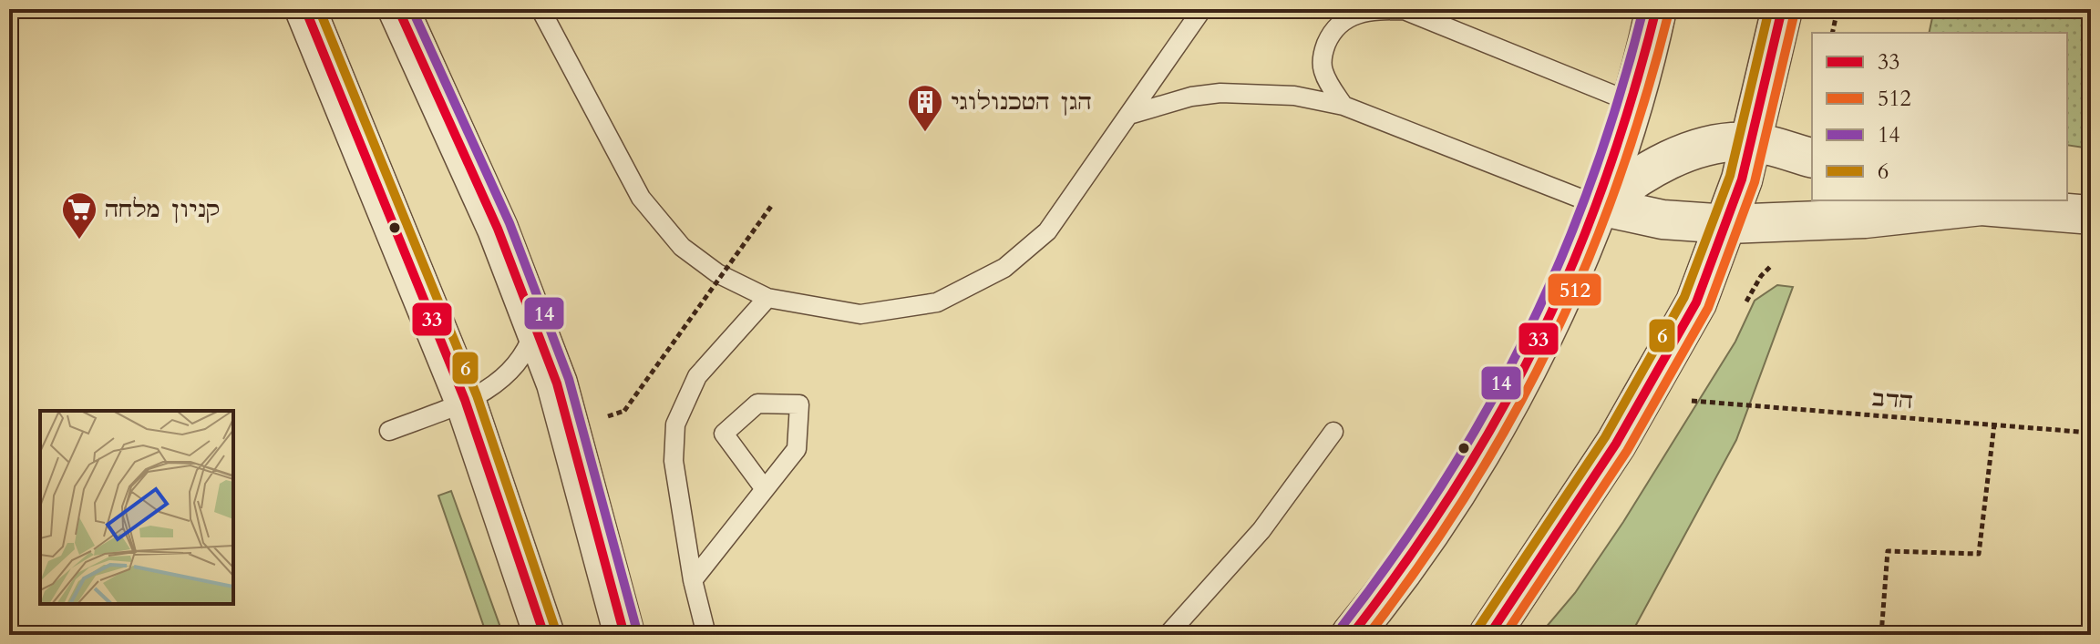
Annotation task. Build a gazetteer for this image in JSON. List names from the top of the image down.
{
  "streets": {
    "path": ["הדב"]
  },
  "places": {
    "building": ["הגן הטכנולוגי"],
    "supermarket": ["קניון מלחה"]
  },
  "lines": [
    "transit line 33",
    "transit line 14",
    "transit line 6",
    "transit line 512"
  ],
  "legend": [
    "33",
    "512",
    "14",
    "6"
  ]
}
